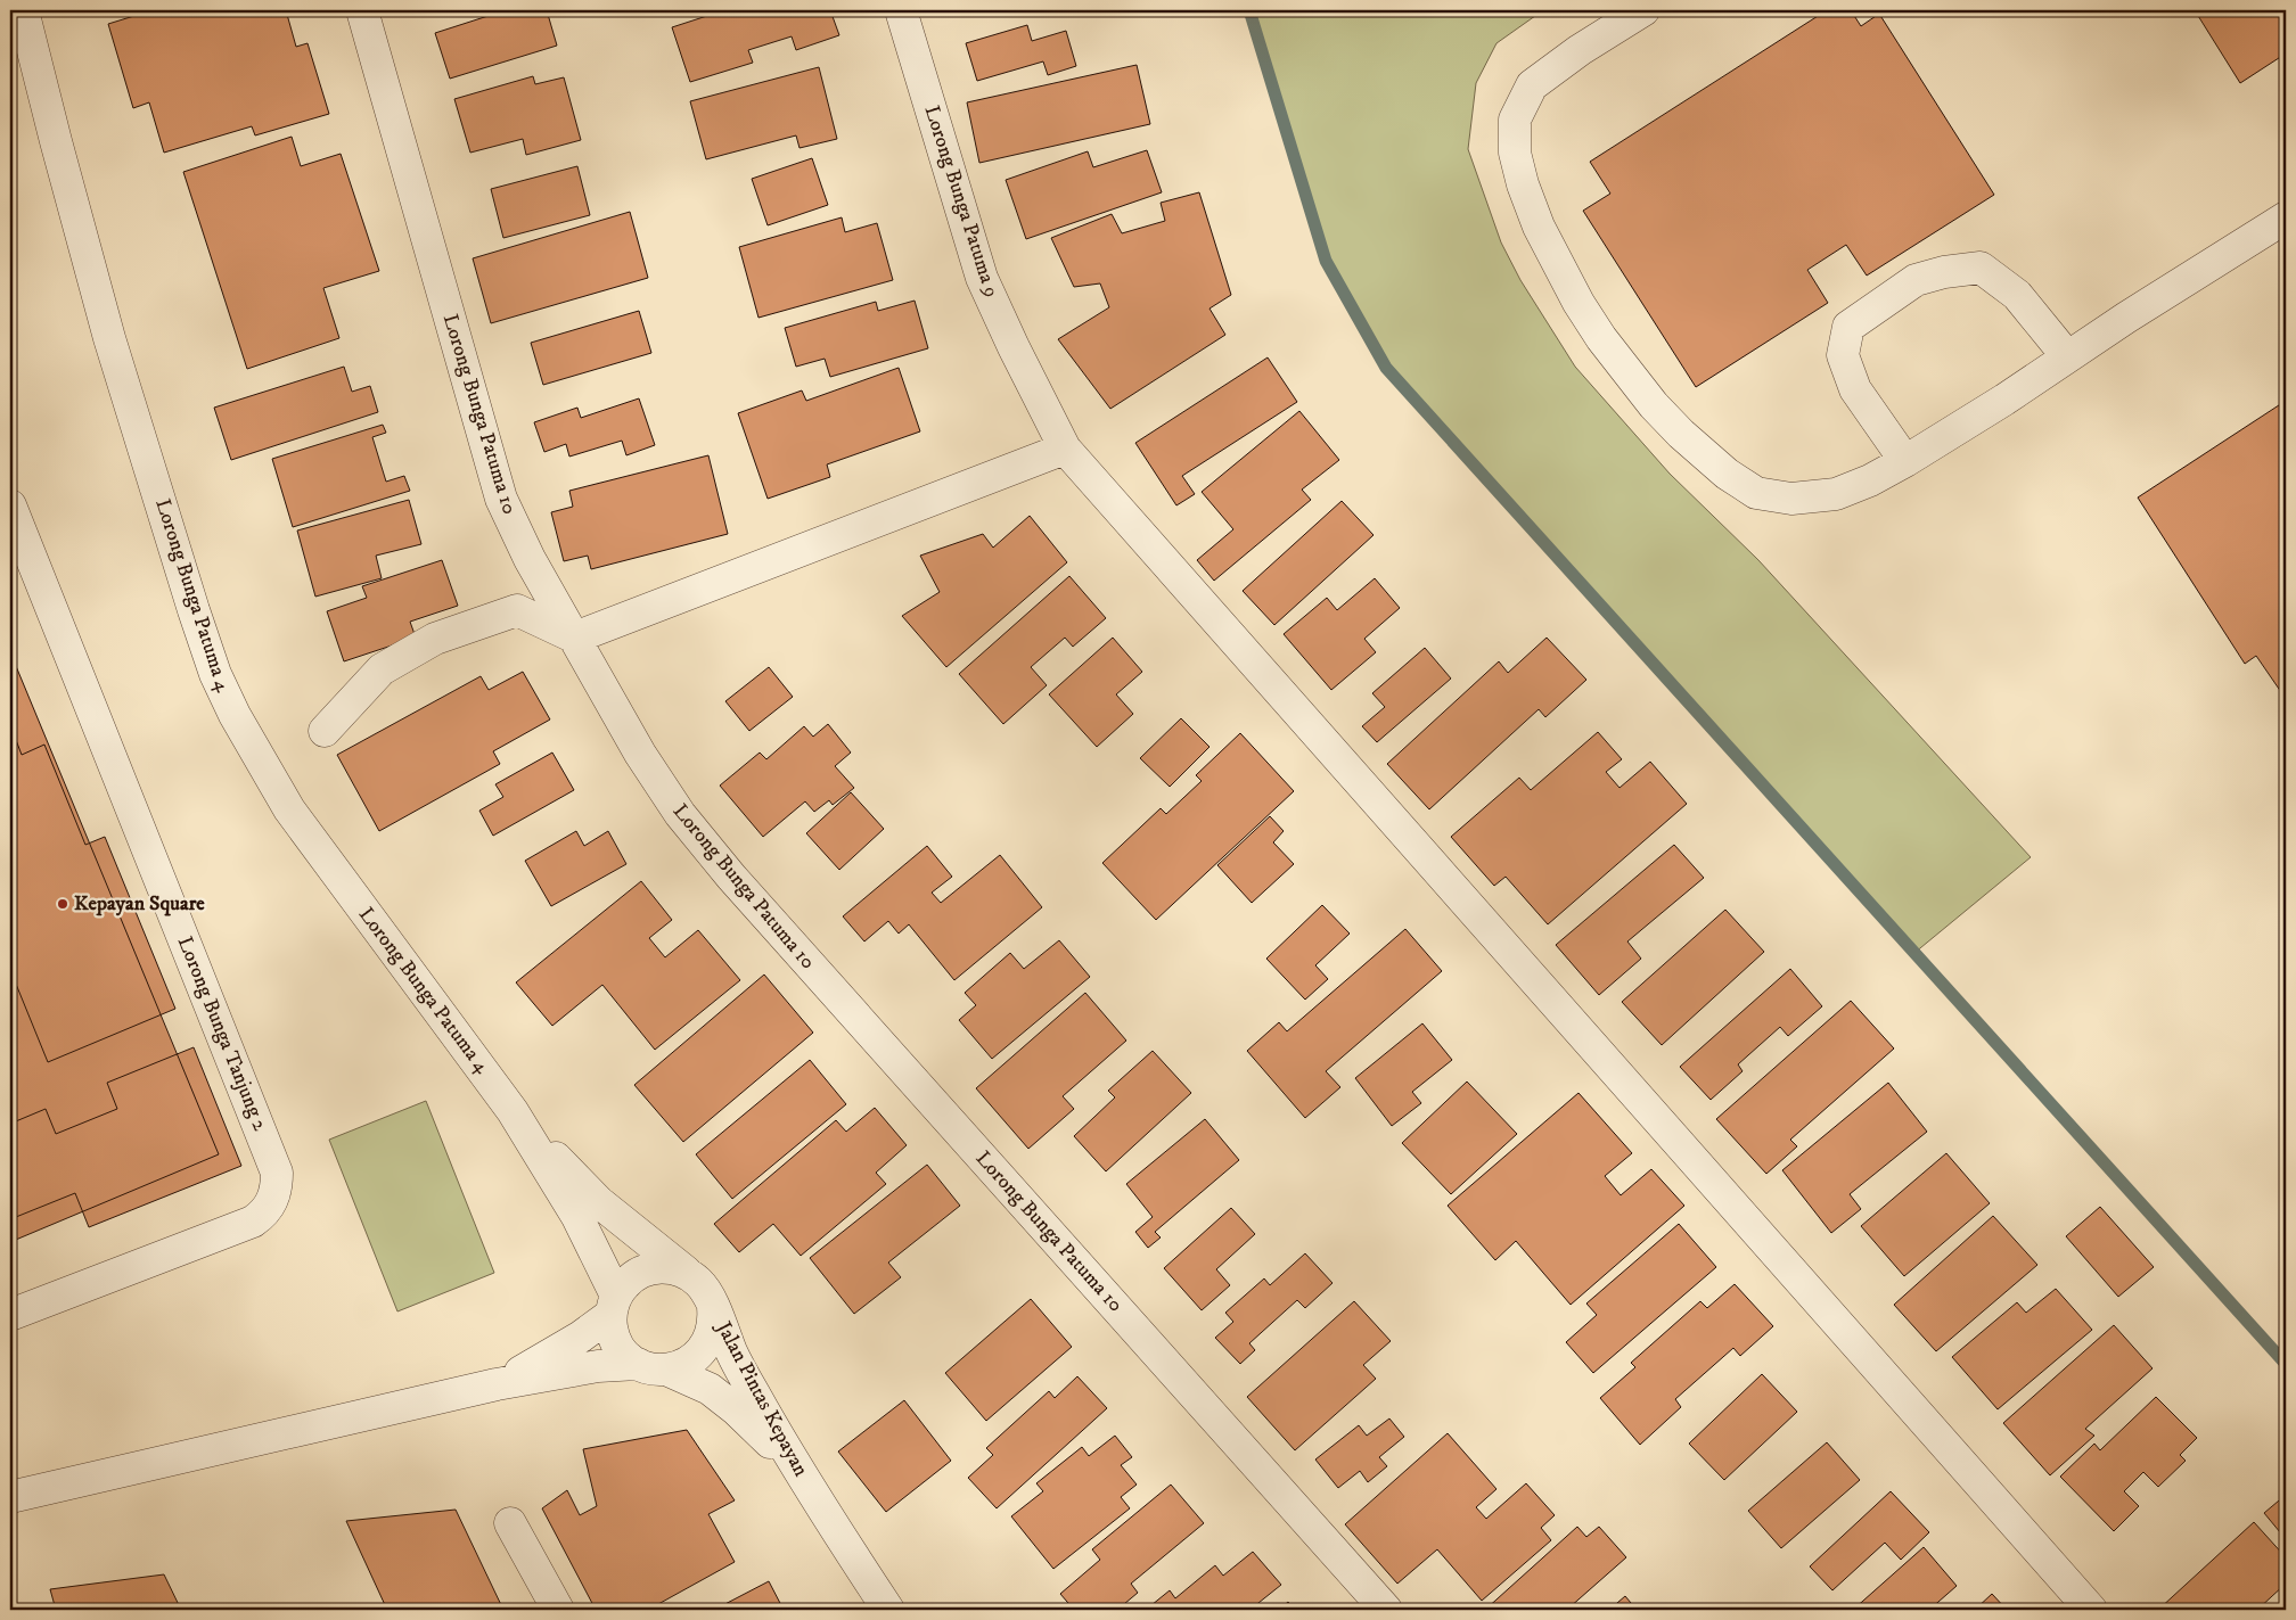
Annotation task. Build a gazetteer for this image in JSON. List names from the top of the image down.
{
  "streets": {
    "street": [
      "Lorong Bunga Patuma 9",
      "Lorong Bunga Patuma 10",
      "Lorong Bunga Patuma 4",
      "Lorong Bunga Tanjung 2",
      "Jalan Pintas Kepayan"
    ]
  },
  "places": ["Kepayan Square"]
}
